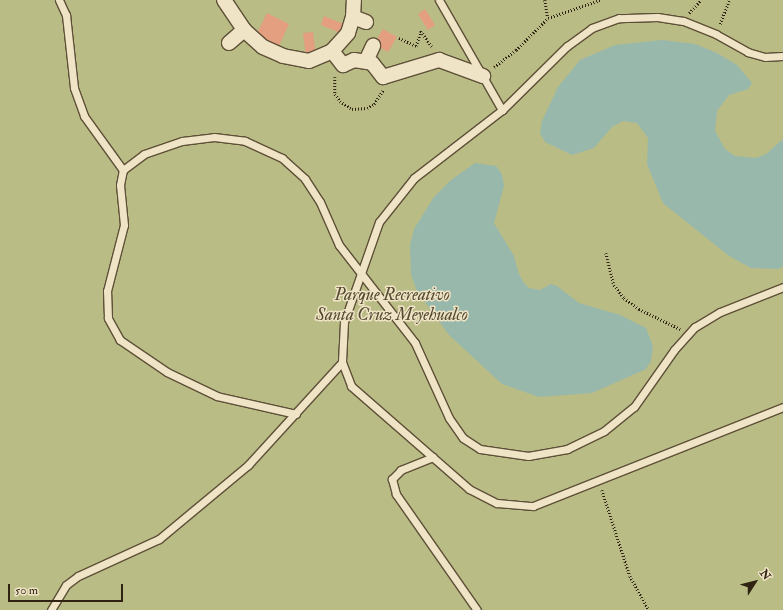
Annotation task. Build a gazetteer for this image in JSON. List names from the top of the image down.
{
  "parks": ["Parque Recreativo Santa Cruz Meyehualco"],
  "scale_bar": "50 m",
  "north": "top right"
}
